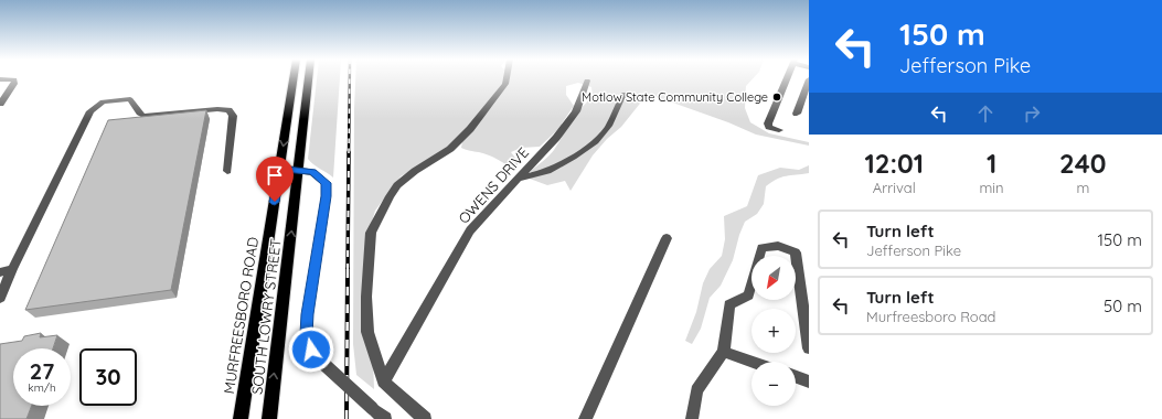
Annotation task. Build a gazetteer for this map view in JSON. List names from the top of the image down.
{
  "streets": {
    "main road": ["MURFREESBORO ROAD", "SOUTH LOWRY STREET"],
    "street": ["OWENS DRIVE"]
  },
  "one_way": ["SOUTH LOWRY STREET"],
  "places": ["Motlow State Community College"],
  "north": "bottom left",
  "page": {
    "turn": ["150 m", "Jefferson Pike"],
    "eta": [
      "12:01",
      "Arrival",
      "1",
      "min",
      "240",
      "m"
    ],
    "list": [
      {
        "name": "Turn left",
        "note": "Jefferson Pike",
        "value": "150 m"
      },
      {
        "name": "Turn left",
        "note": "Murfreesboro Road",
        "value": "50 m"
      }
    ],
    "map_buttons": ["+", "−"],
    "speed": "27 km/h",
    "limit": "30"
  }
}
